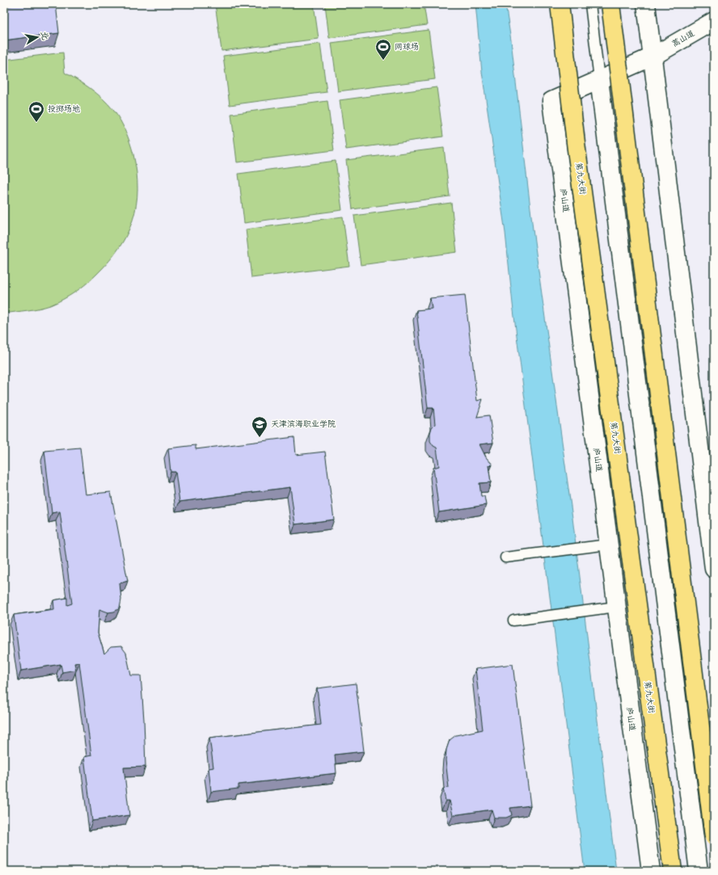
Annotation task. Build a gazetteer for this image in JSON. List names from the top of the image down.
{
  "streets": {
    "main road": ["第九大街"],
    "street": ["蒿山道", "庐山道"]
  },
  "crossings": [
    ["蒿山道", "庐山道"]
  ],
  "places": {
    "sports": ["网球场", "投掷场地"],
    "school or university": ["天津滨海职业学院"]
  },
  "north": "right"
}
